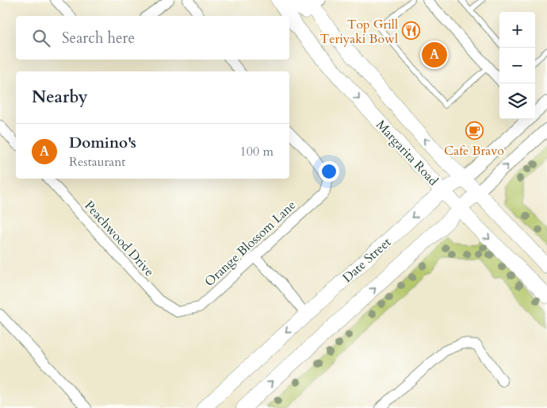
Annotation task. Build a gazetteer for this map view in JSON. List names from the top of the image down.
{
  "streets": {
    "main road": ["Margarita Road", "Date Street"],
    "street": ["Peachwood Drive", "Orange Blossom Lane"]
  },
  "crossings": [
    ["Margarita Road", "Date Street"],
    ["Peachwood Drive", "Orange Blossom Lane"]
  ],
  "places": {
    "restaurant": ["Top Grill Teriyaki Bowl"],
    "cafe": ["Cafe Bravo"]
  },
  "page": {
    "map_buttons": ["+", "−"],
    "search": "Search here",
    "pins": "A",
    "heading": "Nearby",
    "list": [
      {
        "mark": "A",
        "name": "Domino's",
        "note": "Restaurant",
        "value": "100 m"
      }
    ]
  }
}
